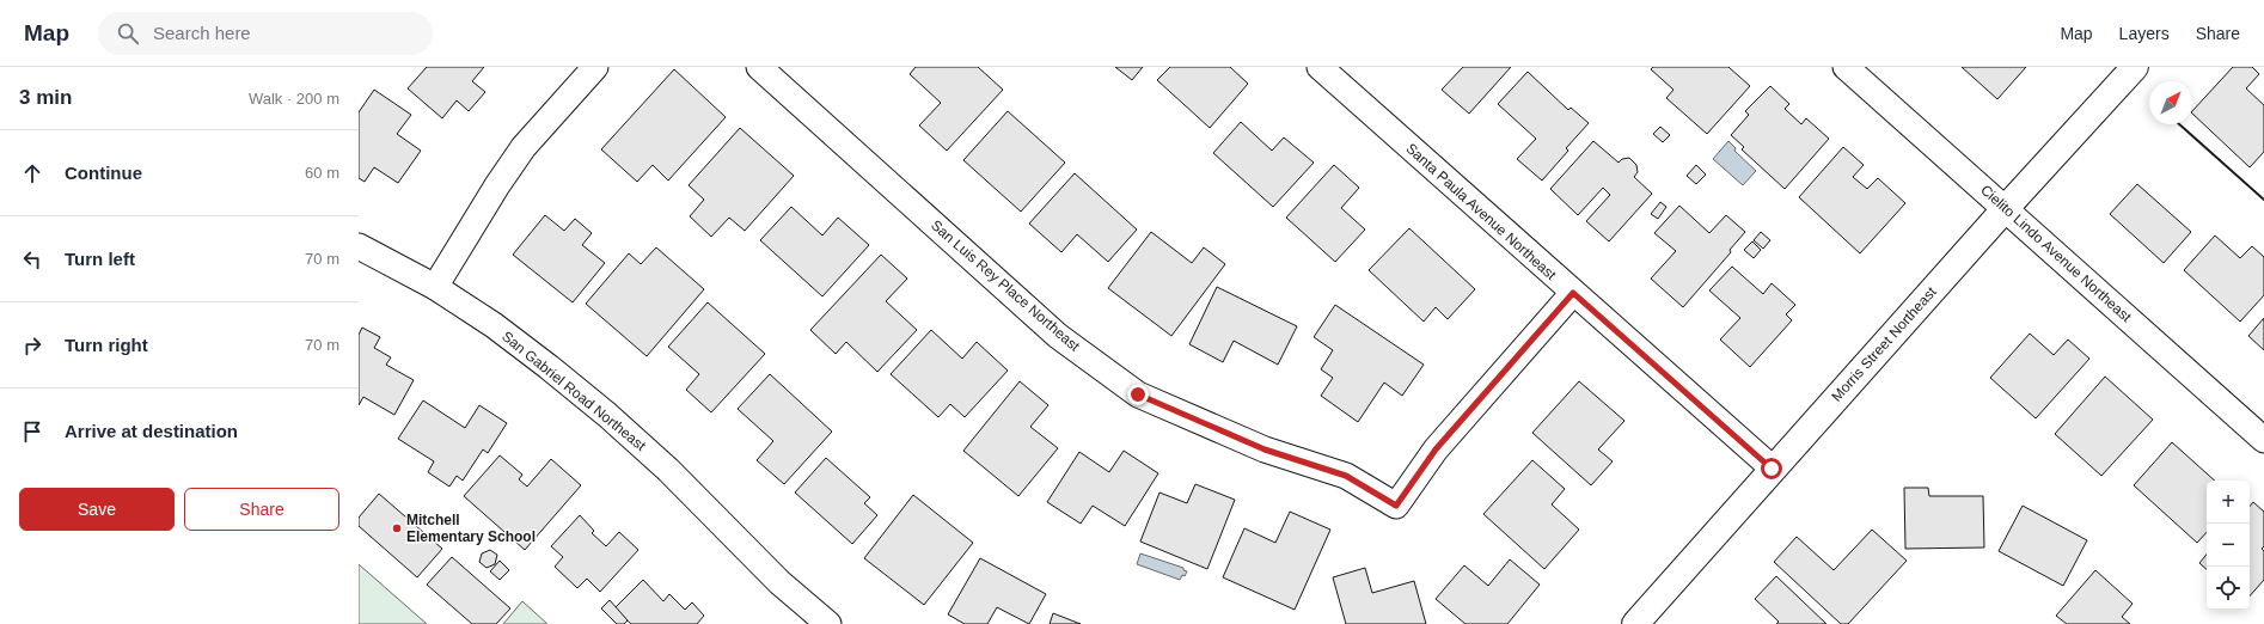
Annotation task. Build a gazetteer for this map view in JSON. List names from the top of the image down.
{
  "streets": {
    "street": [
      "Santa Paula Avenue Northeast",
      "Cielito Lindo Avenue Northeast",
      "San Luis Rey Place Northeast",
      "Morris Street Northeast",
      "San Gabriel Road Northeast"
    ]
  },
  "crossings": [
    ["Santa Paula Avenue Northeast", "San Luis Rey Place Northeast"],
    ["Santa Paula Avenue Northeast", "Morris Street Northeast"],
    ["Cielito Lindo Avenue Northeast", "Morris Street Northeast"]
  ],
  "places": ["Mitchell Elementary School"],
  "north": "top right",
  "page": {
    "header": "Map",
    "search": "Search here",
    "nav": ["Map", "Layers", "Share"],
    "heading": ["3 min", "Walk · 200 m"],
    "list": [
      ["Continue", "60 m"],
      ["Turn left", "70 m"],
      ["Turn right", "70 m"],
      "Arrive at destination"
    ],
    "buttons": ["Save", "Share"],
    "map_buttons": ["+", "−"]
  }
}
